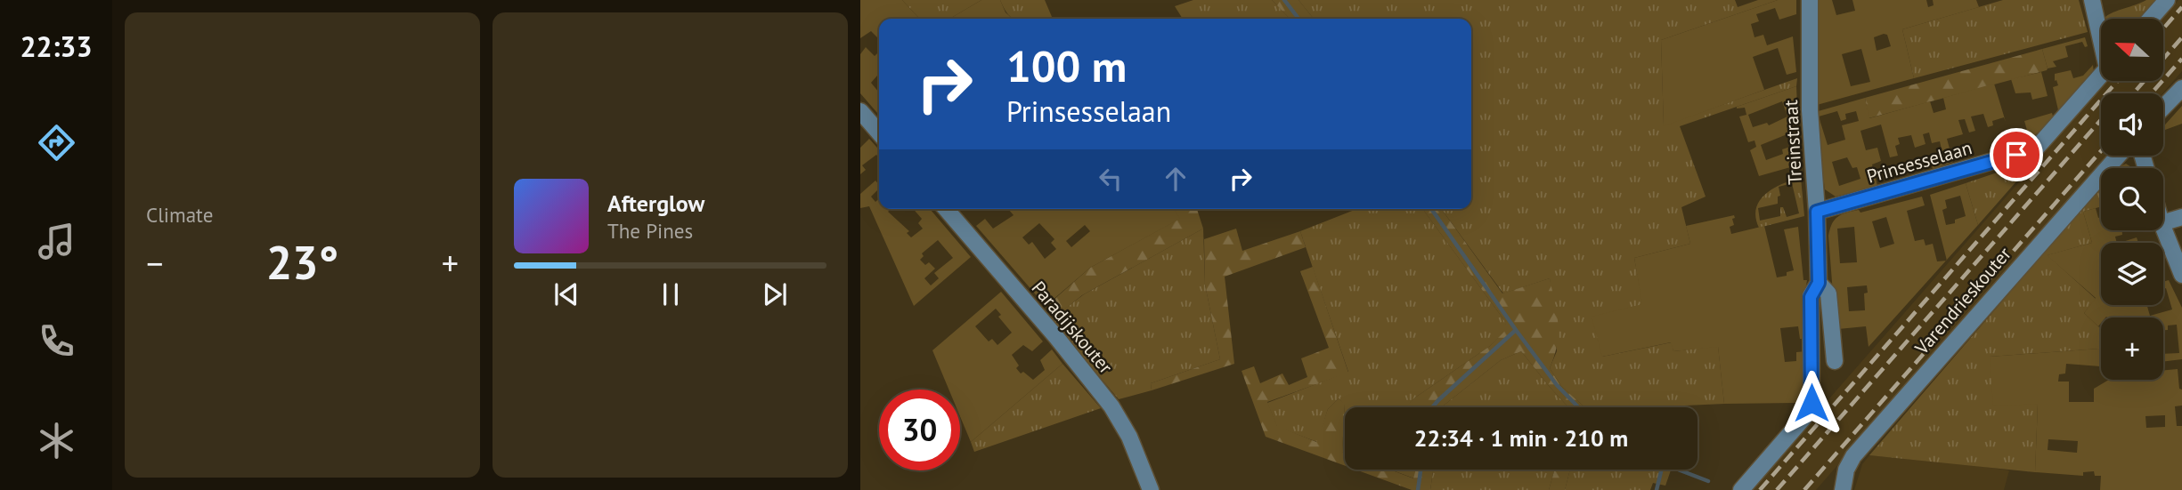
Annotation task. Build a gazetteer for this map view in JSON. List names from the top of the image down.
{
  "streets": {
    "street": [
      "Treinstraat",
      "Prinsesselaan",
      "Varendrieskouter",
      "Paradijskouter"
    ]
  },
  "crossings": [
    ["Treinstraat", "Prinsesselaan"]
  ],
  "north": "left",
  "page": {
    "tabs": "22:33",
    "tile": "Climate",
    "map_buttons": "+",
    "turn": ["100 m", "Prinsesselaan"],
    "song": ["Afterglow", "The Pines"],
    "heat": ["−", "23°", "+"],
    "limit": "30",
    "trip": "22:34 · 1 min · 210 m"
  }
}
